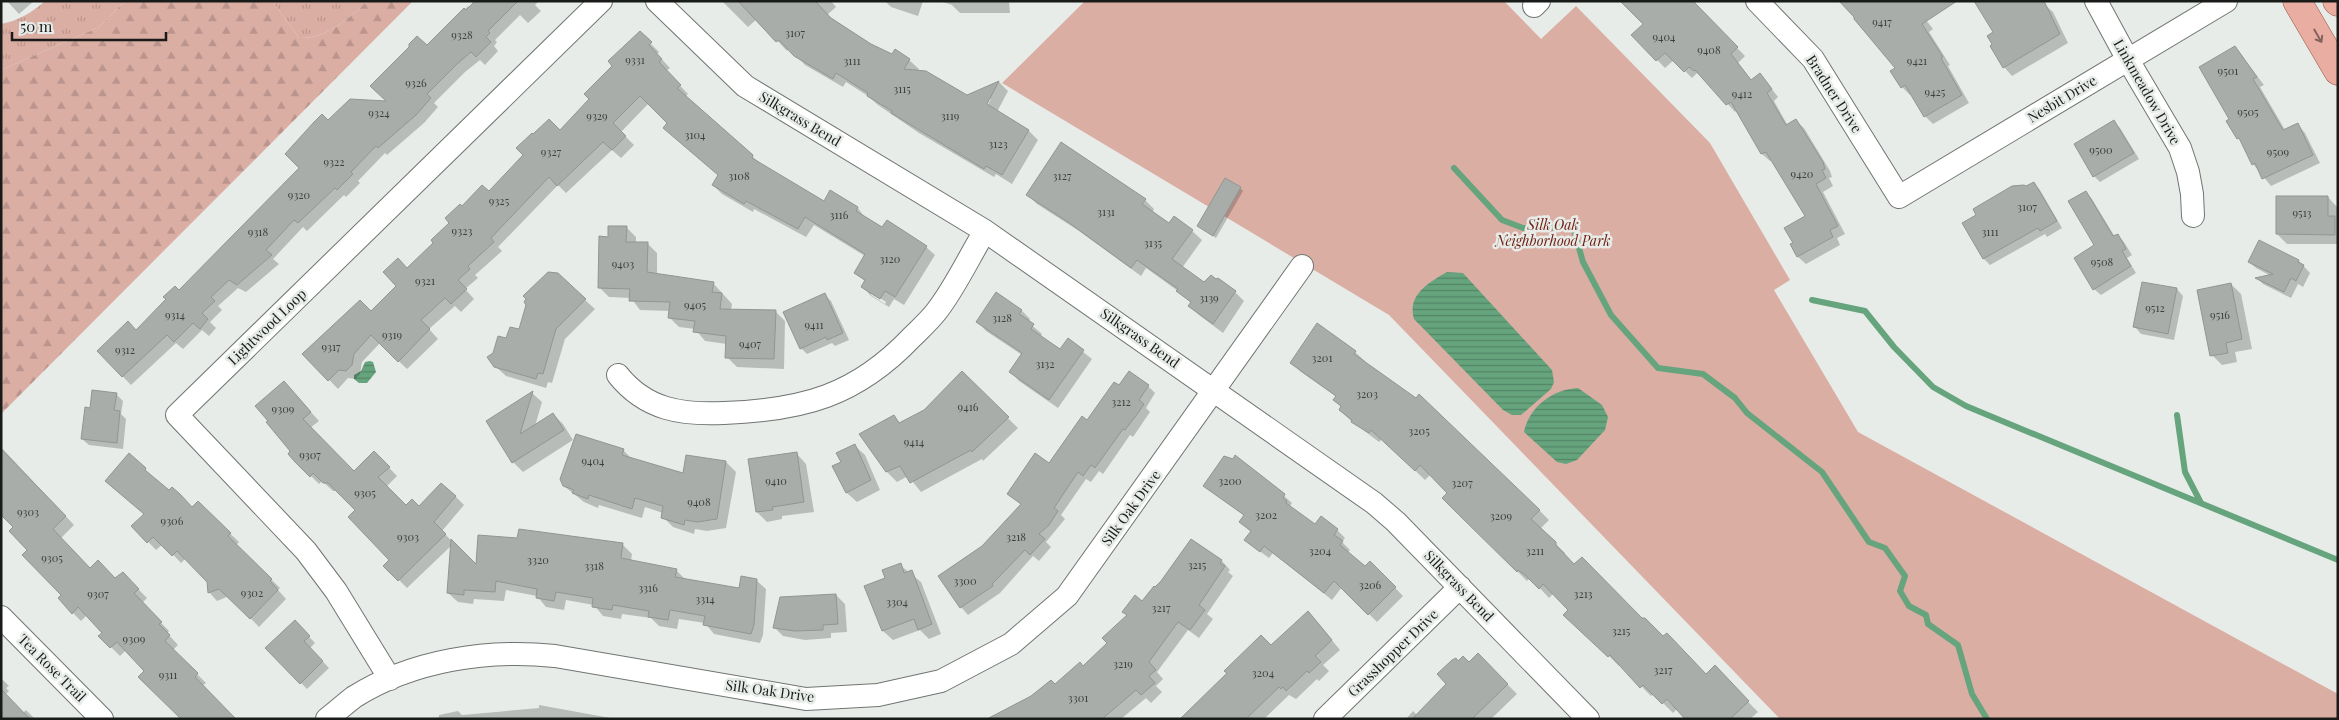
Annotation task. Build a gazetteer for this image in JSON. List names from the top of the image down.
{
  "streets": {
    "street": [
      "Linkmeadow Drive",
      "Bradner Drive",
      "Nesbit Drive",
      "Silkgrass Bend",
      "Lightwood Loop",
      "Silk Oak Drive",
      "Grasshopper Drive",
      "Tea Rose Trail"
    ]
  },
  "crossings": [
    ["Linkmeadow Drive", "Nesbit Drive"],
    ["Bradner Drive", "Nesbit Drive"],
    ["Silkgrass Bend", "Silk Oak Drive"],
    ["Silkgrass Bend", "Grasshopper Drive"],
    ["Lightwood Loop", "Silk Oak Drive"]
  ],
  "parks": ["Silk Oak Neighborhood Park"],
  "house_numbers": [
    "9417",
    "3107",
    "9328",
    "9404",
    "9408",
    "9331",
    "3111",
    "9421",
    "9501",
    "9326",
    "3115",
    "9425",
    "9412",
    "9505",
    "9324",
    "9329",
    "3119",
    "3104",
    "3123",
    "9500",
    "9327",
    "9509",
    "9322",
    "9420",
    "3108",
    "3127",
    "9320",
    "9325",
    "3107",
    "3131",
    "9513",
    "3116",
    "9323",
    "9318",
    "3111",
    "3135",
    "3120",
    "9508",
    "9403",
    "9321",
    "3139",
    "9405",
    "9512",
    "9314",
    "9516",
    "3128",
    "9411",
    "9319",
    "9407",
    "9317",
    "9312",
    "3201",
    "3132",
    "3203",
    "3212",
    "9416",
    "9309",
    "3205",
    "9414",
    "9307",
    "9404",
    "9410",
    "3200",
    "3207",
    "9305",
    "9408",
    "9303",
    "3202",
    "3209",
    "9306",
    "9303",
    "3218",
    "3204",
    "3211",
    "9305",
    "3320",
    "3215",
    "3318",
    "3300",
    "3206",
    "3316",
    "9302",
    "9307",
    "3213",
    "3314",
    "3304",
    "3217",
    "3215",
    "9309",
    "3219",
    "3217",
    "3204",
    "9311",
    "3301"
  ],
  "scale_bar": "50 m"
}
